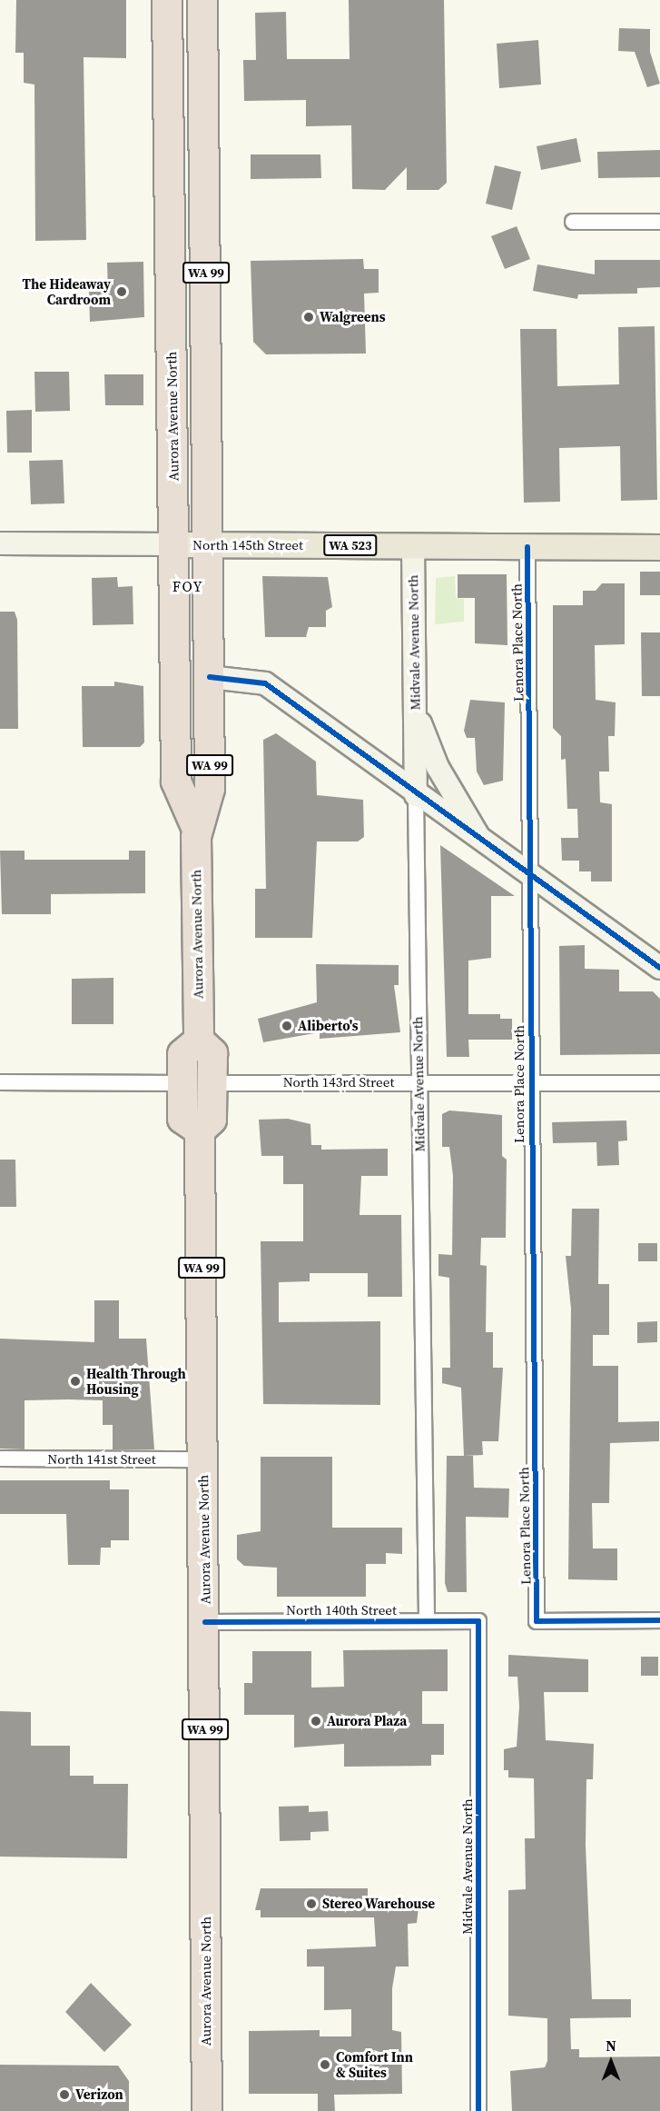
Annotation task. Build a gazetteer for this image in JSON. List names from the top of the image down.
{
  "streets": {
    "highway": ["WA 99", "Aurora Avenue North"],
    "main road": ["North 145th Street", "WA 523"],
    "street": [
      "Midvale Avenue North",
      "Lenora Place North",
      "North 143rd Street",
      "North 141st Street",
      "North 140th Street"
    ]
  },
  "crossings": [
    ["Aurora Avenue North", "North 145th Street"],
    ["Aurora Avenue North", "North 143rd Street"],
    ["Aurora Avenue North", "North 141st Street"],
    ["Aurora Avenue North", "North 140th Street"],
    ["North 145th Street", "Midvale Avenue North"],
    ["North 145th Street", "Lenora Place North"],
    ["Midvale Avenue North", "North 143rd Street"],
    ["Midvale Avenue North", "North 140th Street"],
    ["Lenora Place North", "North 143rd Street"]
  ],
  "districts": ["FOY"],
  "places": [
    "The Hideaway Cardroom",
    "Walgreens",
    "Aliberto's",
    "Health Through Housing",
    "Aurora Plaza",
    "Stereo Warehouse",
    "Comfort Inn & Suites",
    "Verizon"
  ],
  "north": "top"
}
